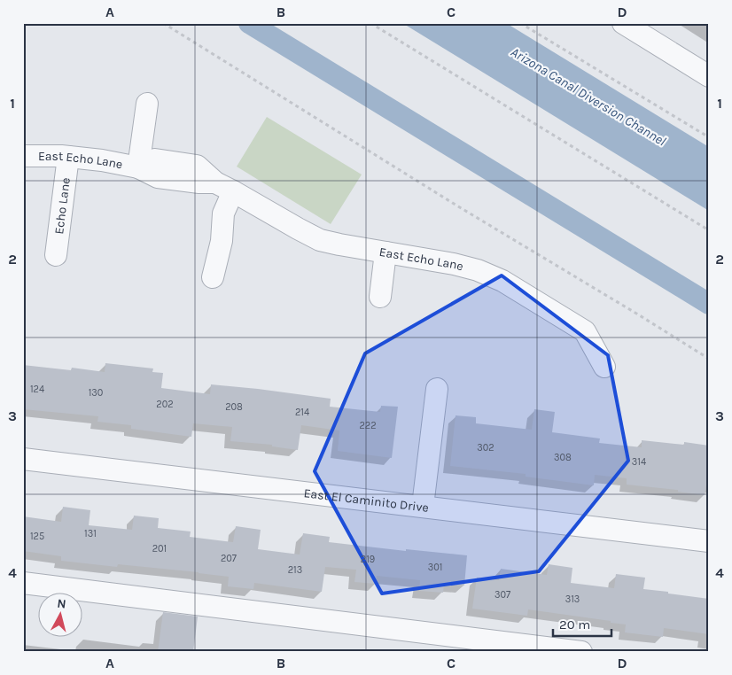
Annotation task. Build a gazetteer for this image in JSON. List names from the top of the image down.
{
  "streets": {
    "street": ["East Echo Lane", "Echo Lane", "East El Caminito Drive"]
  },
  "crossings": [
    ["East Echo Lane", "Echo Lane"]
  ],
  "water": ["Arizona Canal Diversion Channel"],
  "house_numbers": [
    "124",
    "130",
    "202",
    "208",
    "214",
    "222",
    "302",
    "308",
    "314",
    "131",
    "125",
    "201",
    "207",
    "219",
    "301",
    "213",
    "307",
    "313"
  ],
  "scale_bar": "20 m",
  "north": "top",
  "grid": {
    "columns": [
      "A",
      "B",
      "C",
      "D"
    ],
    "rows": [
      "1",
      "2",
      "3",
      "4"
    ]
  }
}
